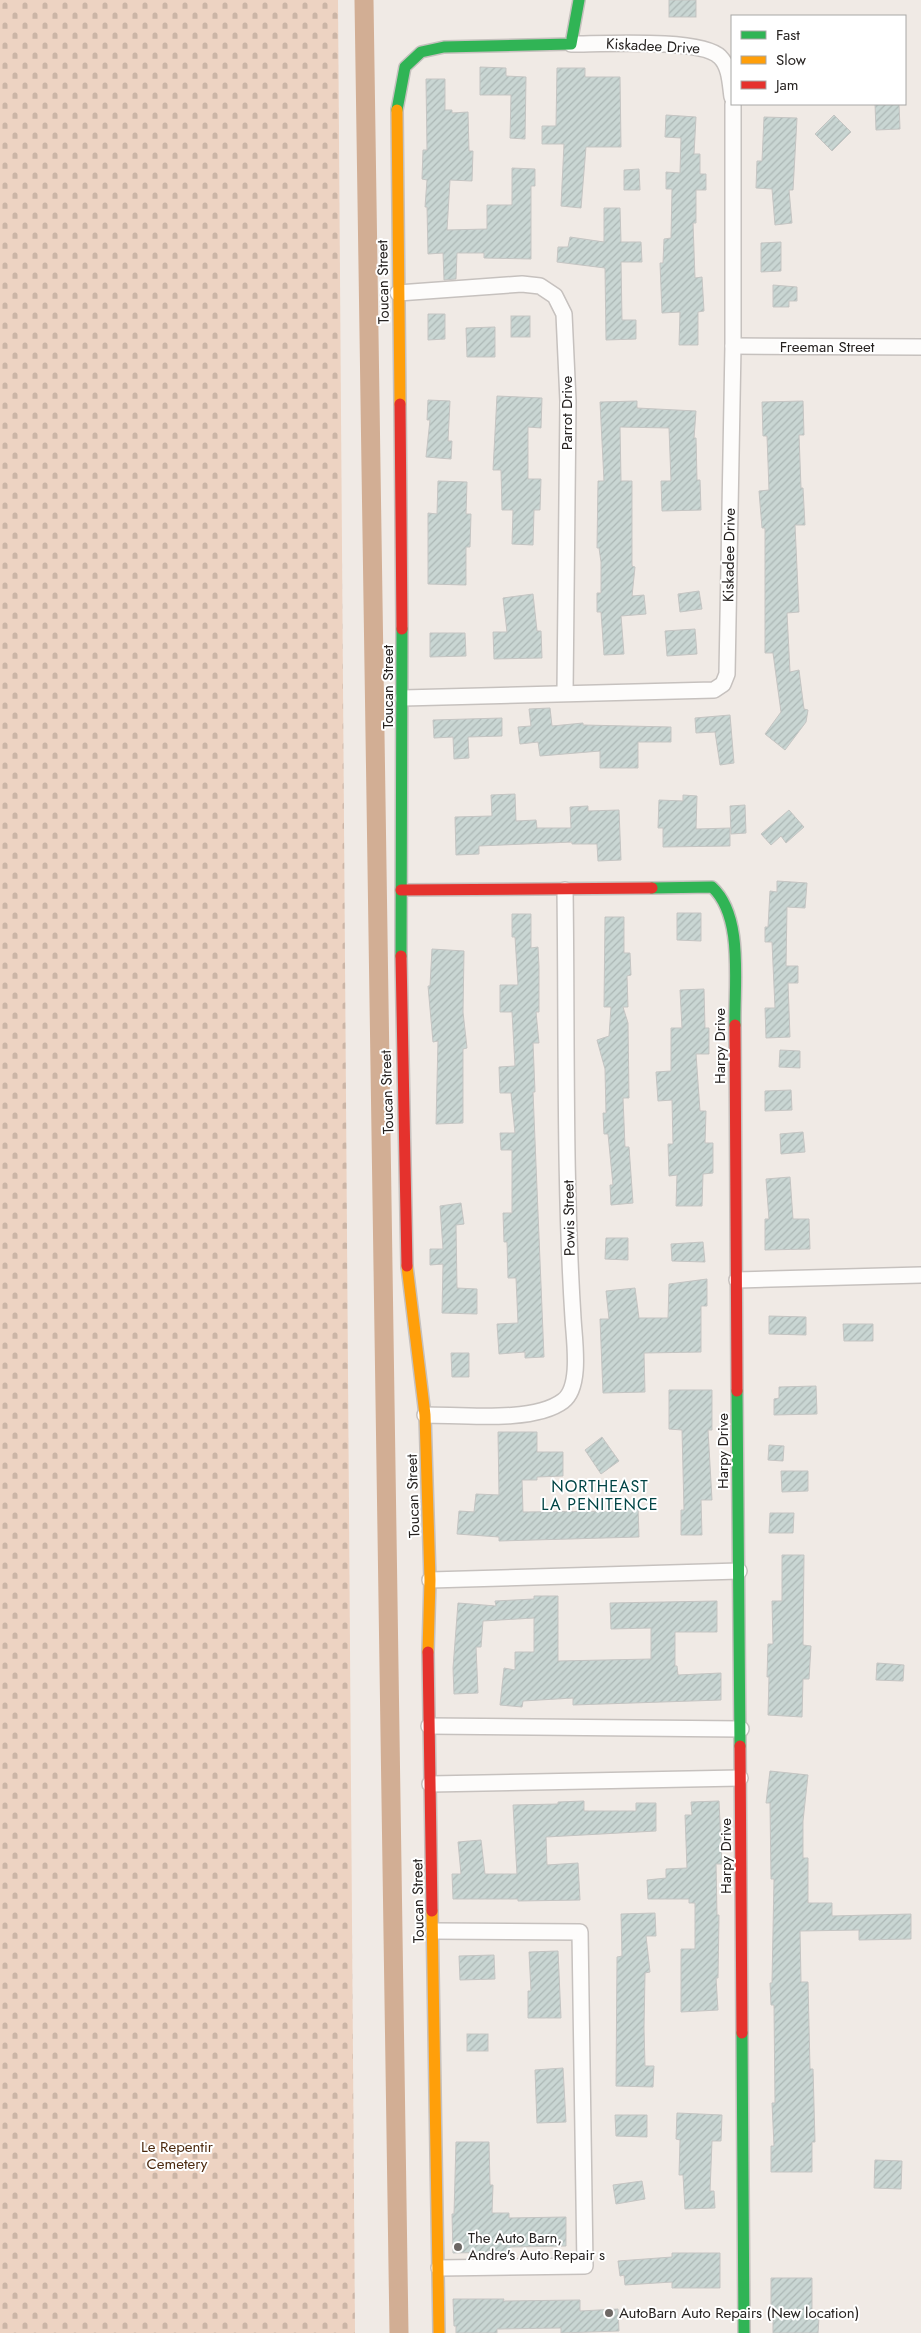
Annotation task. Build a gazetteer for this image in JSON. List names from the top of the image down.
{
  "streets": {
    "street": [
      "Kiskadee Drive",
      "Toucan Street",
      "Freeman Street",
      "Parrot Drive",
      "Harpy Drive",
      "Powis Street"
    ]
  },
  "crossings": [
    ["Kiskadee Drive", "Toucan Street"],
    ["Kiskadee Drive", "Freeman Street"],
    ["Kiskadee Drive", "Parrot Drive"],
    ["Toucan Street", "Parrot Drive"],
    ["Toucan Street", "Harpy Drive"],
    ["Toucan Street", "Powis Street"],
    ["Harpy Drive", "Powis Street"]
  ],
  "districts": ["NORTHEAST LA PENITENCE"],
  "parks": ["Le Repentir Cemetery"],
  "places": ["The Auto Barn, Andre's Auto Repair s", "AutoBarn Auto Repairs (New location)"],
  "legend": ["Fast", "Slow", "Jam"]
}
